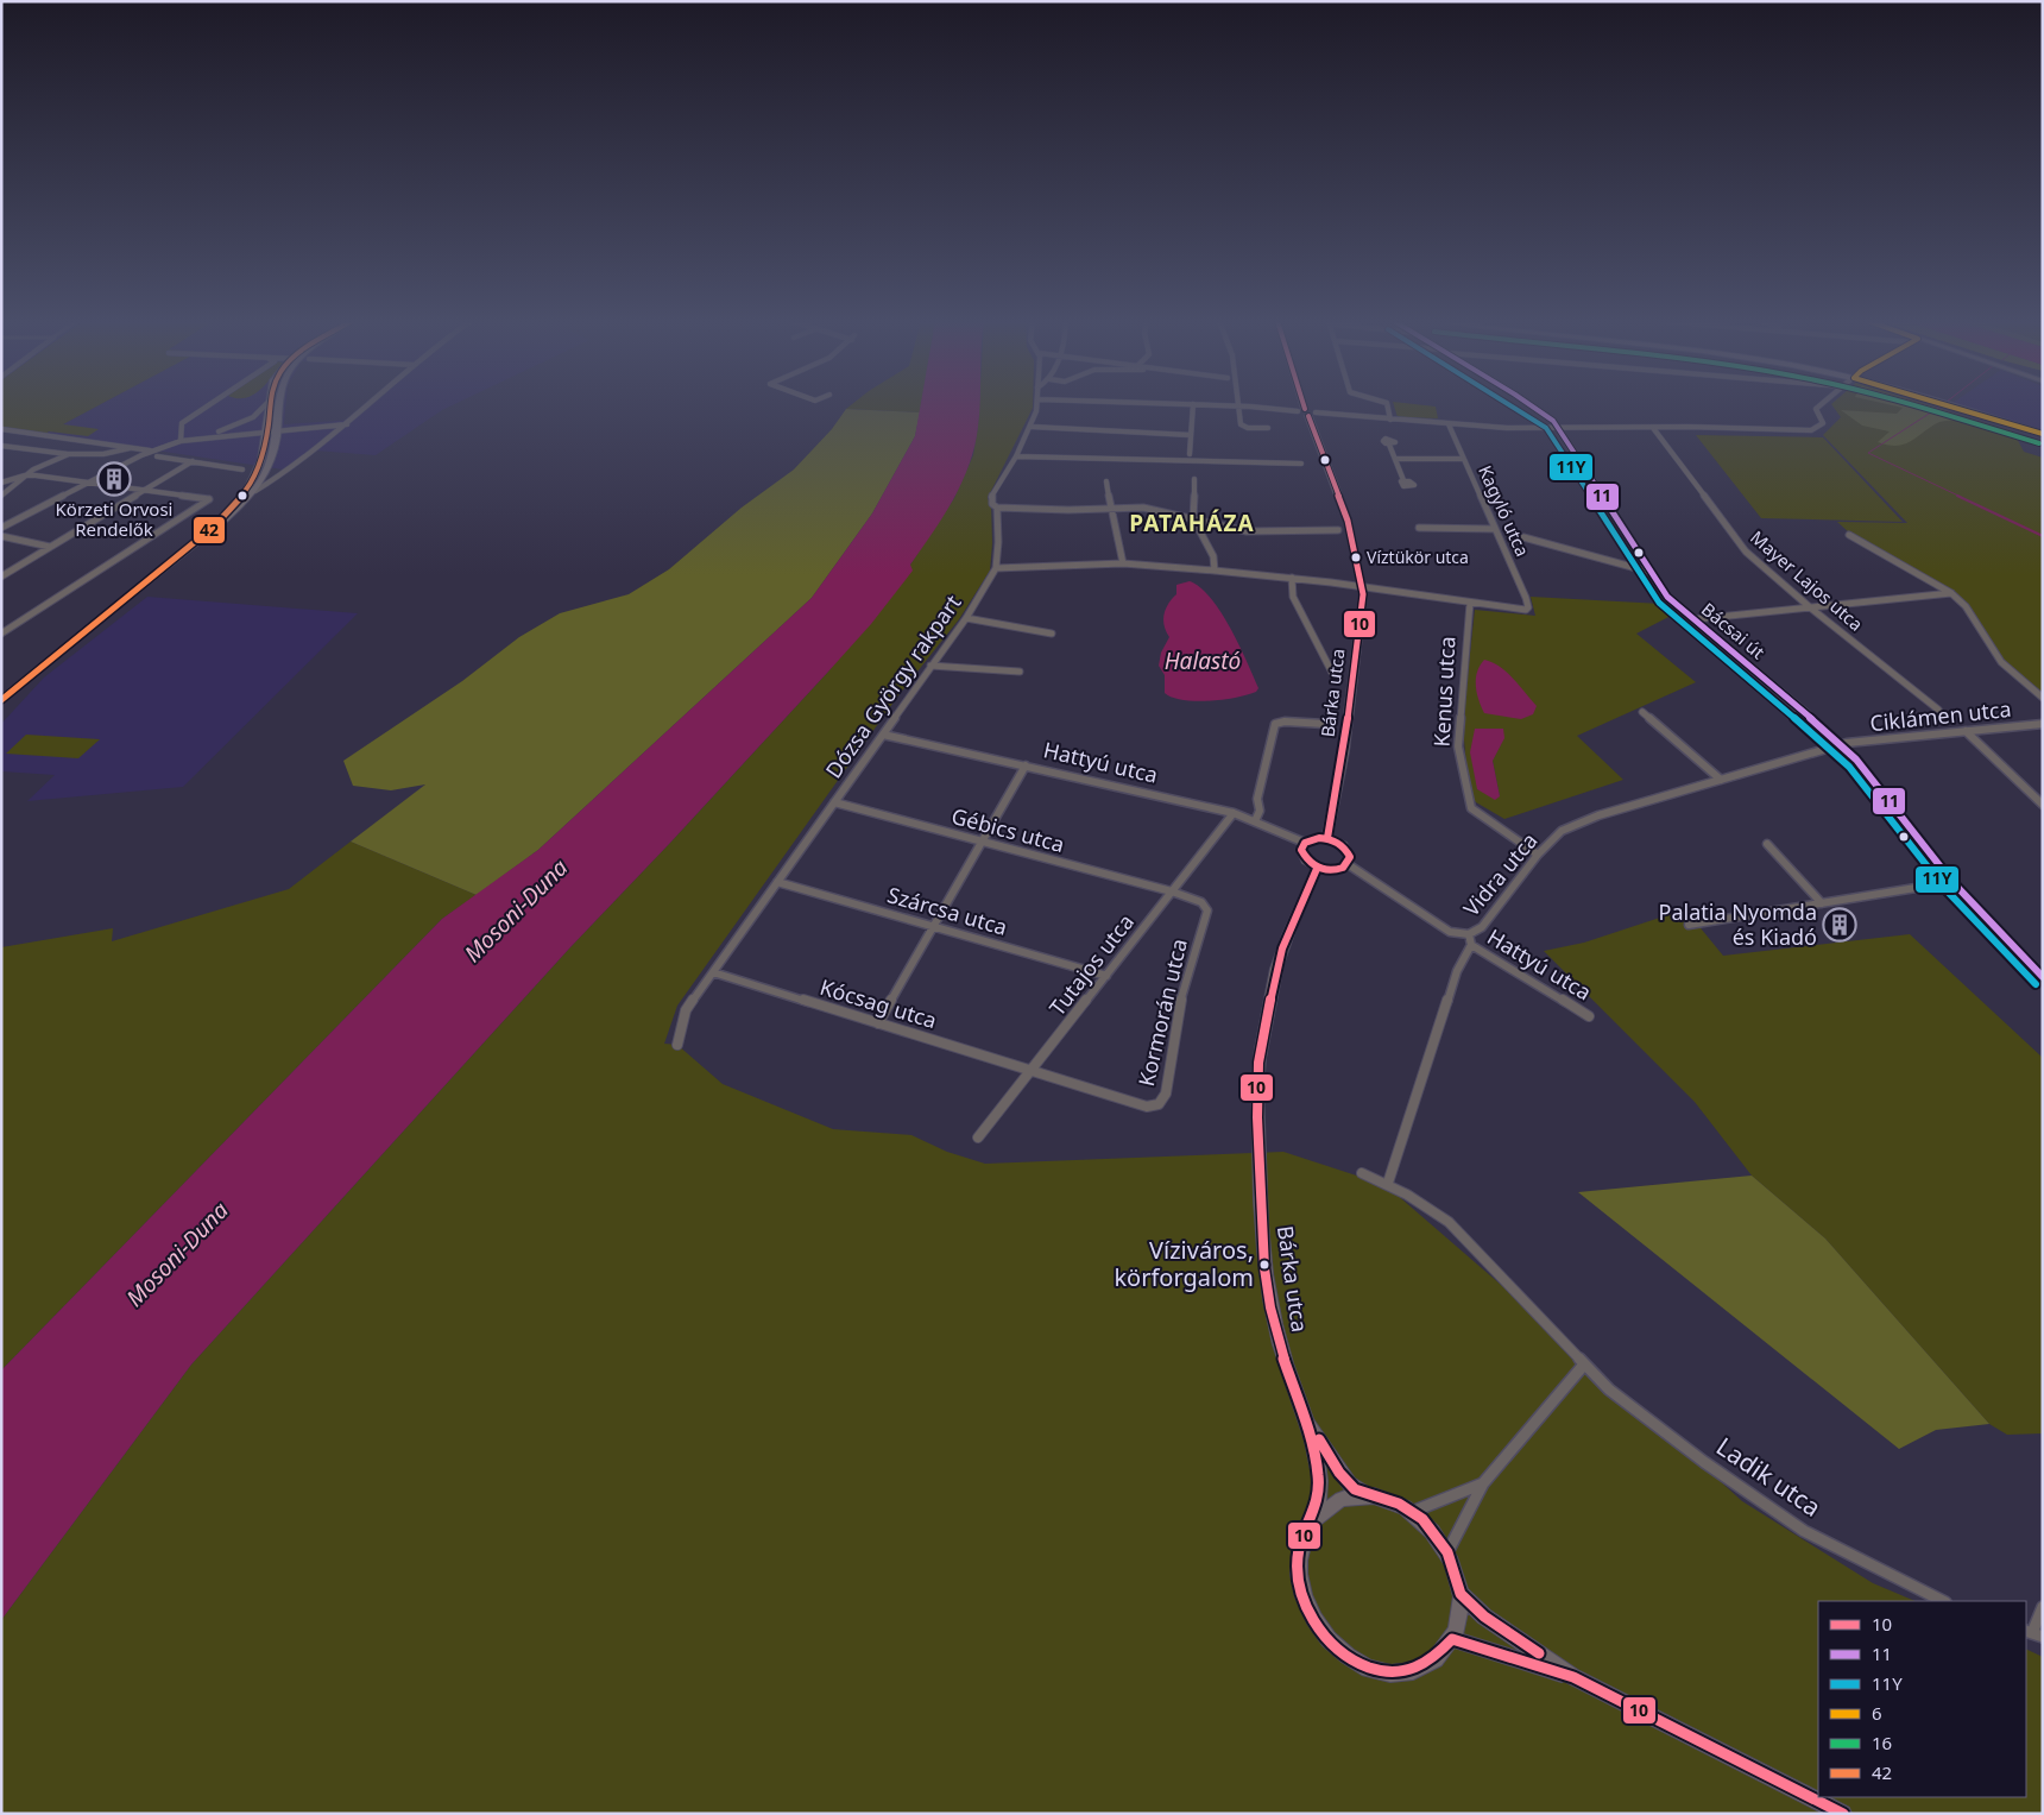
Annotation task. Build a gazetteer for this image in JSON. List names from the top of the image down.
{
  "streets": {
    "street": [
      "Kagyló utca",
      "Mayer Lajos utca",
      "Bácsai út",
      "Dózsa György rakpart",
      "Kenus utca",
      "Bárka utca",
      "Ciklámen utca",
      "Hattyú utca",
      "Gébics utca",
      "Vidra utca",
      "Szárcsa utca",
      "Tutajos utca",
      "Kócsag utca",
      "Kormorán utca",
      "Ladik utca"
    ]
  },
  "crossings": [
    ["Kagyló utca", "Kenus utca"],
    ["Bácsai út", "Ciklámen utca"],
    ["Bácsai út", "Vidra utca"],
    ["Dózsa György rakpart", "Hattyú utca"],
    ["Dózsa György rakpart", "Gébics utca"],
    ["Dózsa György rakpart", "Szárcsa utca"],
    ["Dózsa György rakpart", "Kócsag utca"],
    ["Kenus utca", "Vidra utca"],
    ["Bárka utca", "Hattyú utca"],
    ["Ciklámen utca", "Vidra utca"],
    ["Hattyú utca", "Vidra utca"],
    ["Hattyú utca", "Tutajos utca"],
    ["Gébics utca", "Tutajos utca"],
    ["Gébics utca", "Kormorán utca"],
    ["Vidra utca", "Ladik utca"],
    ["Szárcsa utca", "Tutajos utca"],
    ["Tutajos utca", "Kócsag utca"],
    ["Tutajos utca", "Kormorán utca"],
    ["Kócsag utca", "Kormorán utca"]
  ],
  "districts": ["PATAHÁZA"],
  "water": ["Halastó", "Mosoni-Duna"],
  "places": {
    "building": ["Körzeti Orvosi Rendelők", "Palatia Nyomda és Kiadó"],
    "other": ["Víztükör utca", "Víziváros, körforgalom"]
  },
  "lines": [
    "transit line 10",
    "transit line 11",
    "transit line 11Y",
    "transit line 6",
    "transit line 16",
    "transit line 42"
  ],
  "legend": [
    "10",
    "11",
    "11Y",
    "6",
    "16",
    "42"
  ]
}
